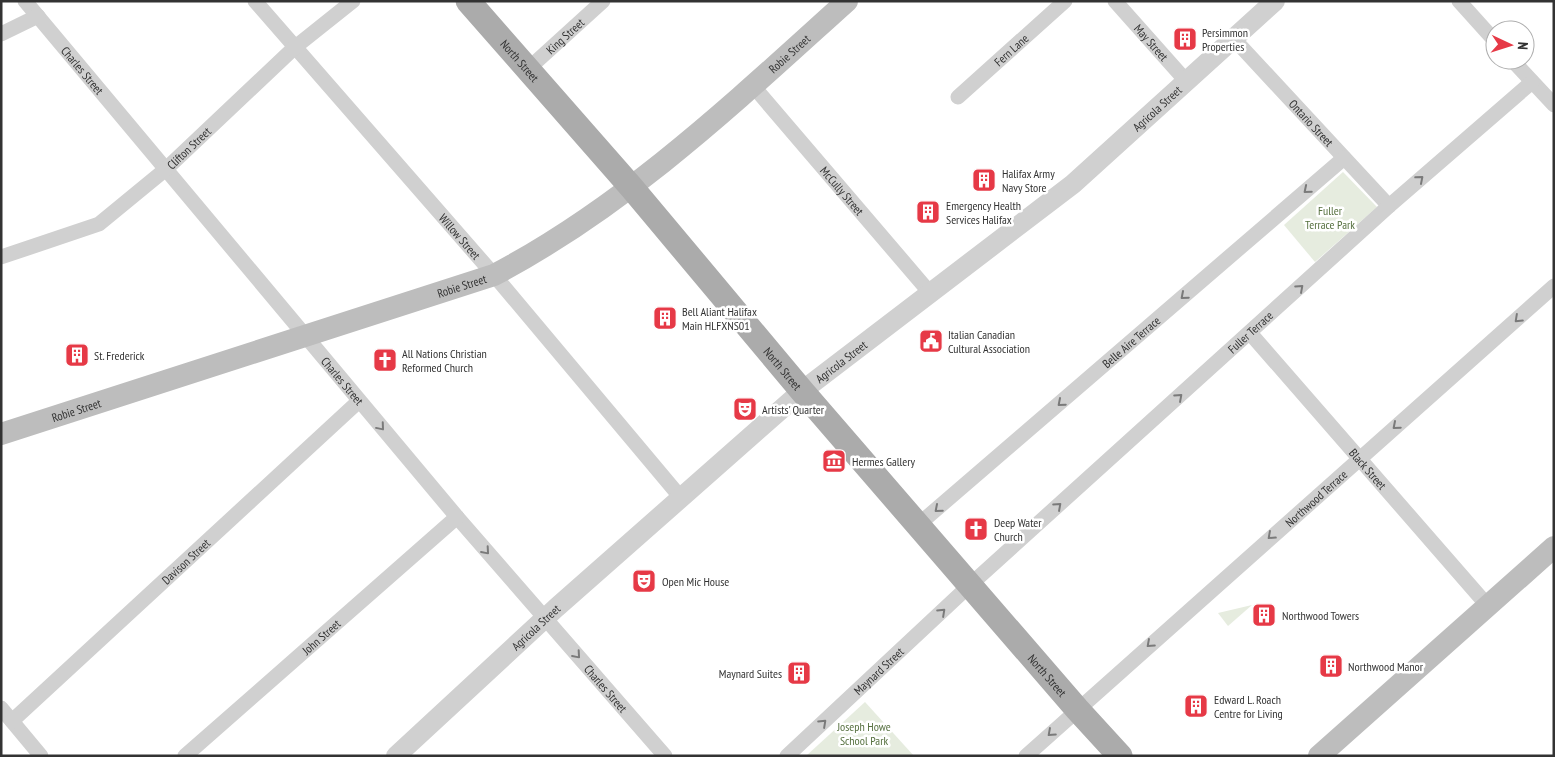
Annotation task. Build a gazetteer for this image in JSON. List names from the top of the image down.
{
  "streets": {
    "main road": ["Robie Street", "North Street"],
    "street": [
      "King Street",
      "May Street",
      "Fern Lane",
      "Charles Street",
      "Agricola Street",
      "Ontario Street",
      "Clifton Street",
      "McCully Street",
      "Willow Street",
      "Fuller Terrace",
      "Belle Aire Terrace",
      "Black Street",
      "Northwood Terrace",
      "Davison Street",
      "John Street",
      "Maynard Street"
    ]
  },
  "crossings": [
    ["King Street", "North Street"],
    ["May Street", "Agricola Street"],
    ["Robie Street", "North Street"],
    ["Robie Street", "Charles Street"],
    ["Robie Street", "McCully Street"],
    ["Robie Street", "Willow Street"],
    ["North Street", "Agricola Street"],
    ["North Street", "Fuller Terrace"],
    ["North Street", "Belle Aire Terrace"],
    ["North Street", "Northwood Terrace"],
    ["North Street", "Maynard Street"],
    ["Charles Street", "Agricola Street"],
    ["Charles Street", "Clifton Street"],
    ["Charles Street", "Davison Street"],
    ["Charles Street", "John Street"],
    ["Agricola Street", "Ontario Street"],
    ["Agricola Street", "McCully Street"],
    ["Agricola Street", "Willow Street"],
    ["Ontario Street", "Fuller Terrace"],
    ["Ontario Street", "Belle Aire Terrace"],
    ["Clifton Street", "Willow Street"],
    ["Fuller Terrace", "Black Street"],
    ["Fuller Terrace", "Maynard Street"],
    ["Black Street", "Northwood Terrace"]
  ],
  "one_way": [
    "Charles Street",
    "Fuller Terrace",
    "Belle Aire Terrace",
    "Northwood Terrace",
    "Maynard Street"
  ],
  "parks": ["Fuller Terrace Park", "Joseph Howe School Park"],
  "places": {
    "building": [
      "Persimmon Properties",
      "Halifax Army Navy Store",
      "Emergency Health Services Halifax",
      "Bell Aliant Halifax Main HLFXNS01",
      "St. Frederick",
      "Northwood Towers",
      "Northwood Manor",
      "Maynard Suites",
      "Edward L. Roach Centre for Living"
    ],
    "public building": ["Italian Canadian Cultural Association"],
    "church": ["All Nations Christian Reformed Church", "Deep Water Church"],
    "theatre": ["Artists' Quarter", "Open Mic House"],
    "museum": ["Hermes Gallery"]
  },
  "north": "right"
}
